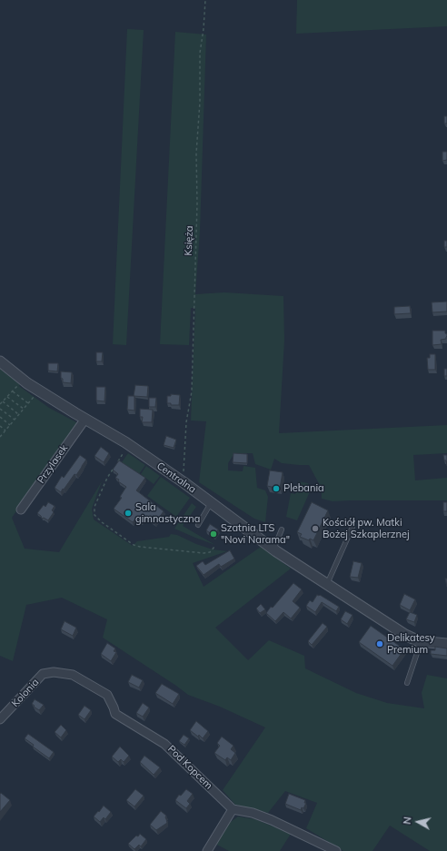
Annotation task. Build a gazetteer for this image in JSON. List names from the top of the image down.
{
  "streets": {
    "street": [
      "Przylasek",
      "Centralna",
      "Kolonia",
      "Pod Kopcem"
    ],
    "path": ["Księża"]
  },
  "crossings": [
    ["Księża", "Centralna"],
    ["Przylasek", "Centralna"],
    ["Kolonia", "Pod Kopcem"]
  ],
  "places": [
    "Plebania",
    "Sala gimnastyczna",
    "Kościół pw. Matki Bożej Szkaplerznej",
    "Szatnia LTS \"Novi Narama\"",
    "Delikatesy Premium"
  ],
  "north": "left"
}
